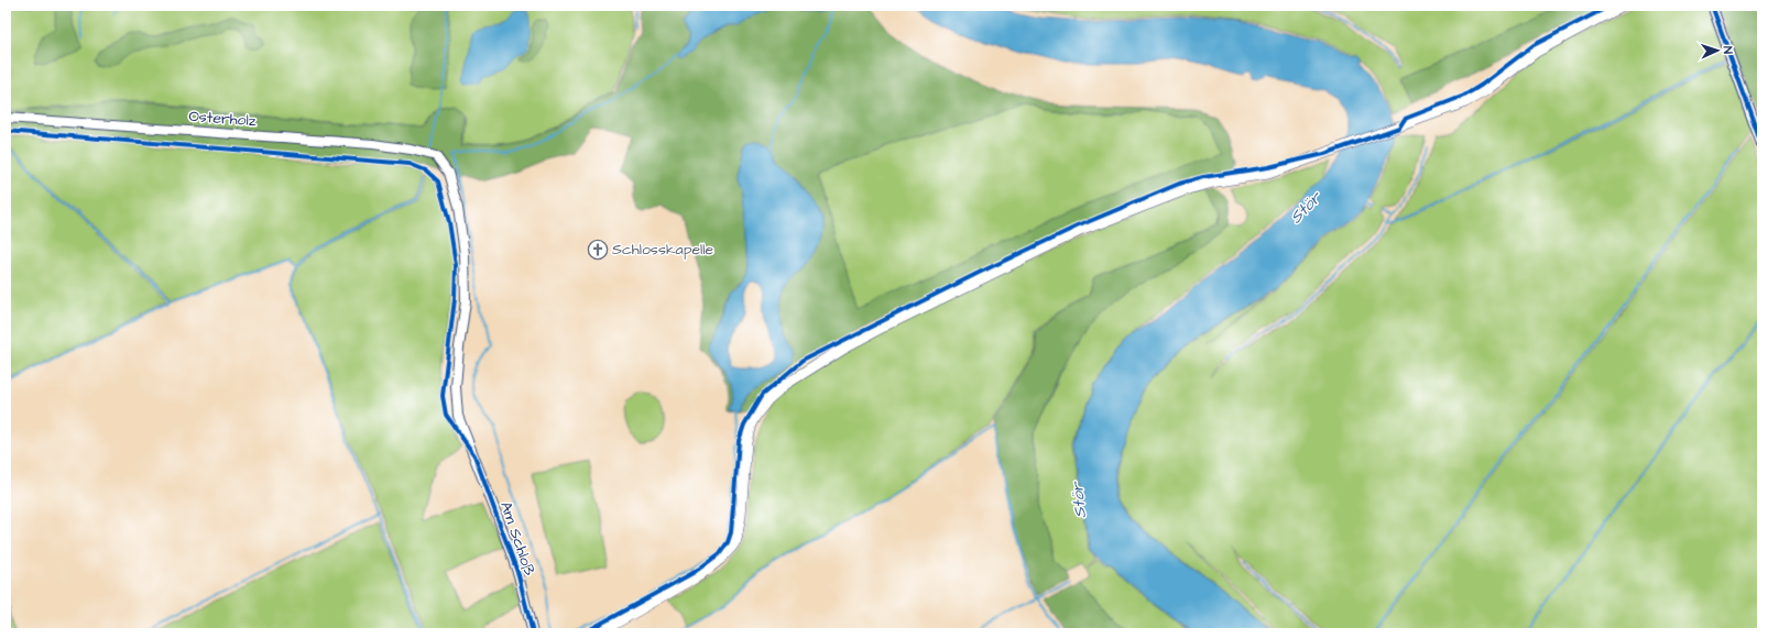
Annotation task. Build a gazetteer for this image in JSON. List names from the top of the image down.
{
  "streets": {
    "street": ["Osterholz", "Am Schloß"]
  },
  "crossings": [
    ["Osterholz", "Am Schloß"]
  ],
  "water": ["Stör"],
  "places": {
    "church": ["Schlosskapelle"]
  },
  "north": "right"
}
